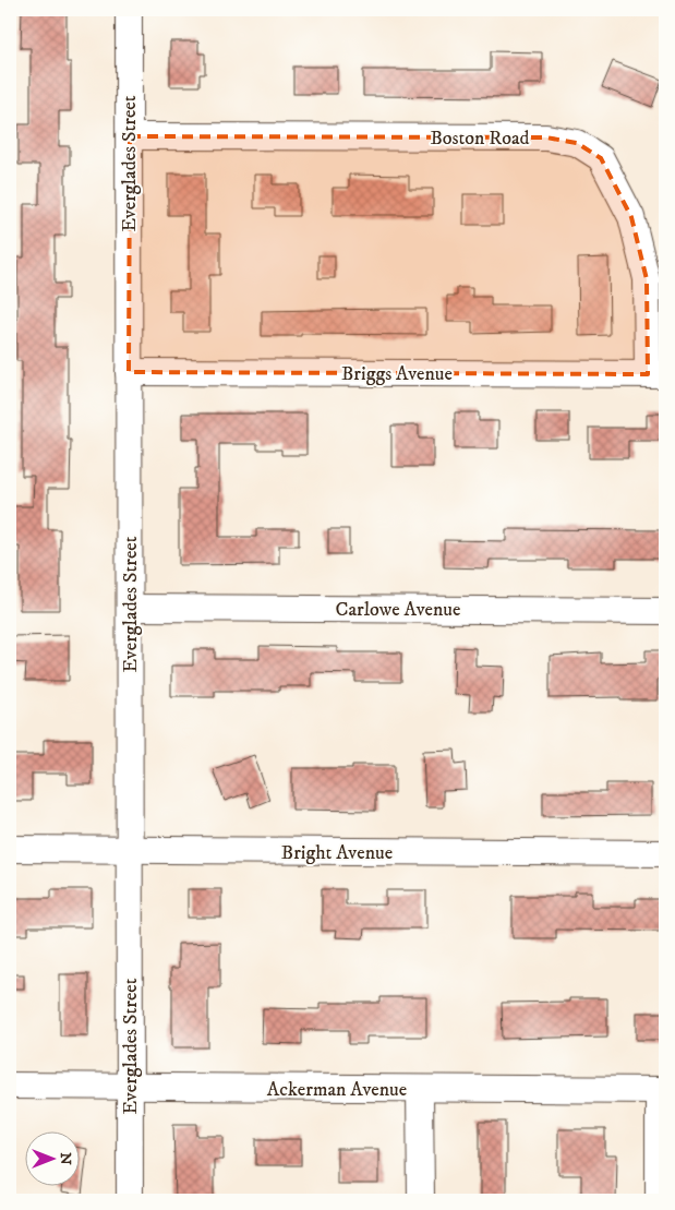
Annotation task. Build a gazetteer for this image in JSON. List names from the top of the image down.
{
  "streets": {
    "street": [
      "Boston Road",
      "Everglades Street",
      "Briggs Avenue",
      "Carlowe Avenue",
      "Bright Avenue",
      "Ackerman Avenue"
    ]
  },
  "crossings": [
    ["Boston Road", "Everglades Street"],
    ["Boston Road", "Briggs Avenue"],
    ["Everglades Street", "Briggs Avenue"],
    ["Everglades Street", "Carlowe Avenue"],
    ["Everglades Street", "Bright Avenue"],
    ["Everglades Street", "Ackerman Avenue"]
  ],
  "north": "right"
}
